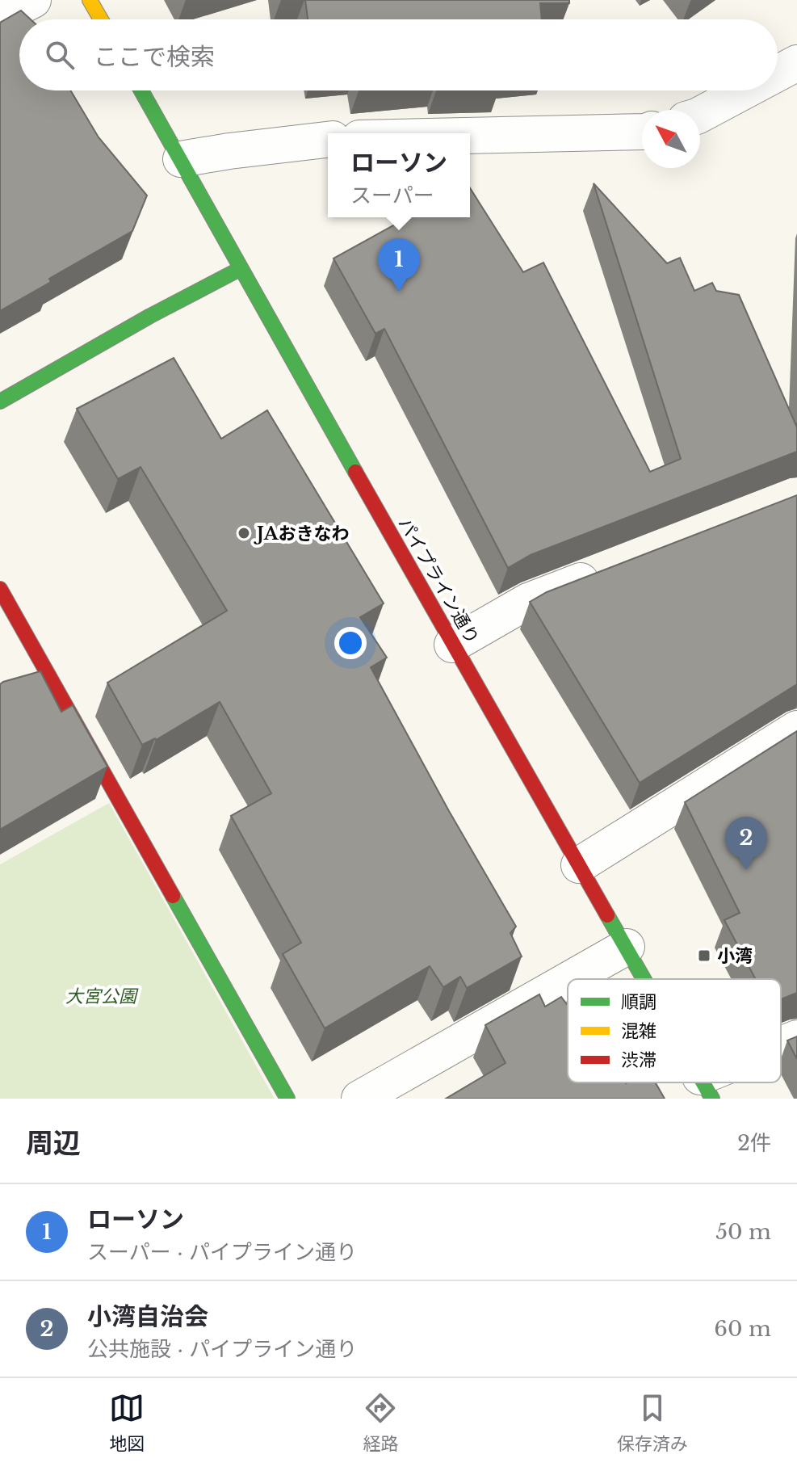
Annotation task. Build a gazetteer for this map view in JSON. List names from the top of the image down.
{
  "streets": {
    "main road": ["パイプライン通り"]
  },
  "parks": ["大宮公園"],
  "places": {
    "other": ["JAおきなわ"],
    "transit": ["小湾"]
  },
  "legend": ["順調", "混雑", "渋滞"],
  "north": "top left",
  "page": {
    "search": "ここで検索",
    "popup": ["ローソン", "スーパー"],
    "pins": ["1", "2"],
    "heading": ["周辺", "2件"],
    "list": [
      {
        "mark": "1",
        "name": "ローソン",
        "note": "スーパー · パイプライン通り",
        "value": "50 m"
      },
      {
        "mark": "2",
        "name": "小湾自治会",
        "note": "公共施設 · パイプライン通り",
        "value": "60 m"
      }
    ],
    "nav": ["地図", "経路", "保存済み"]
  }
}
